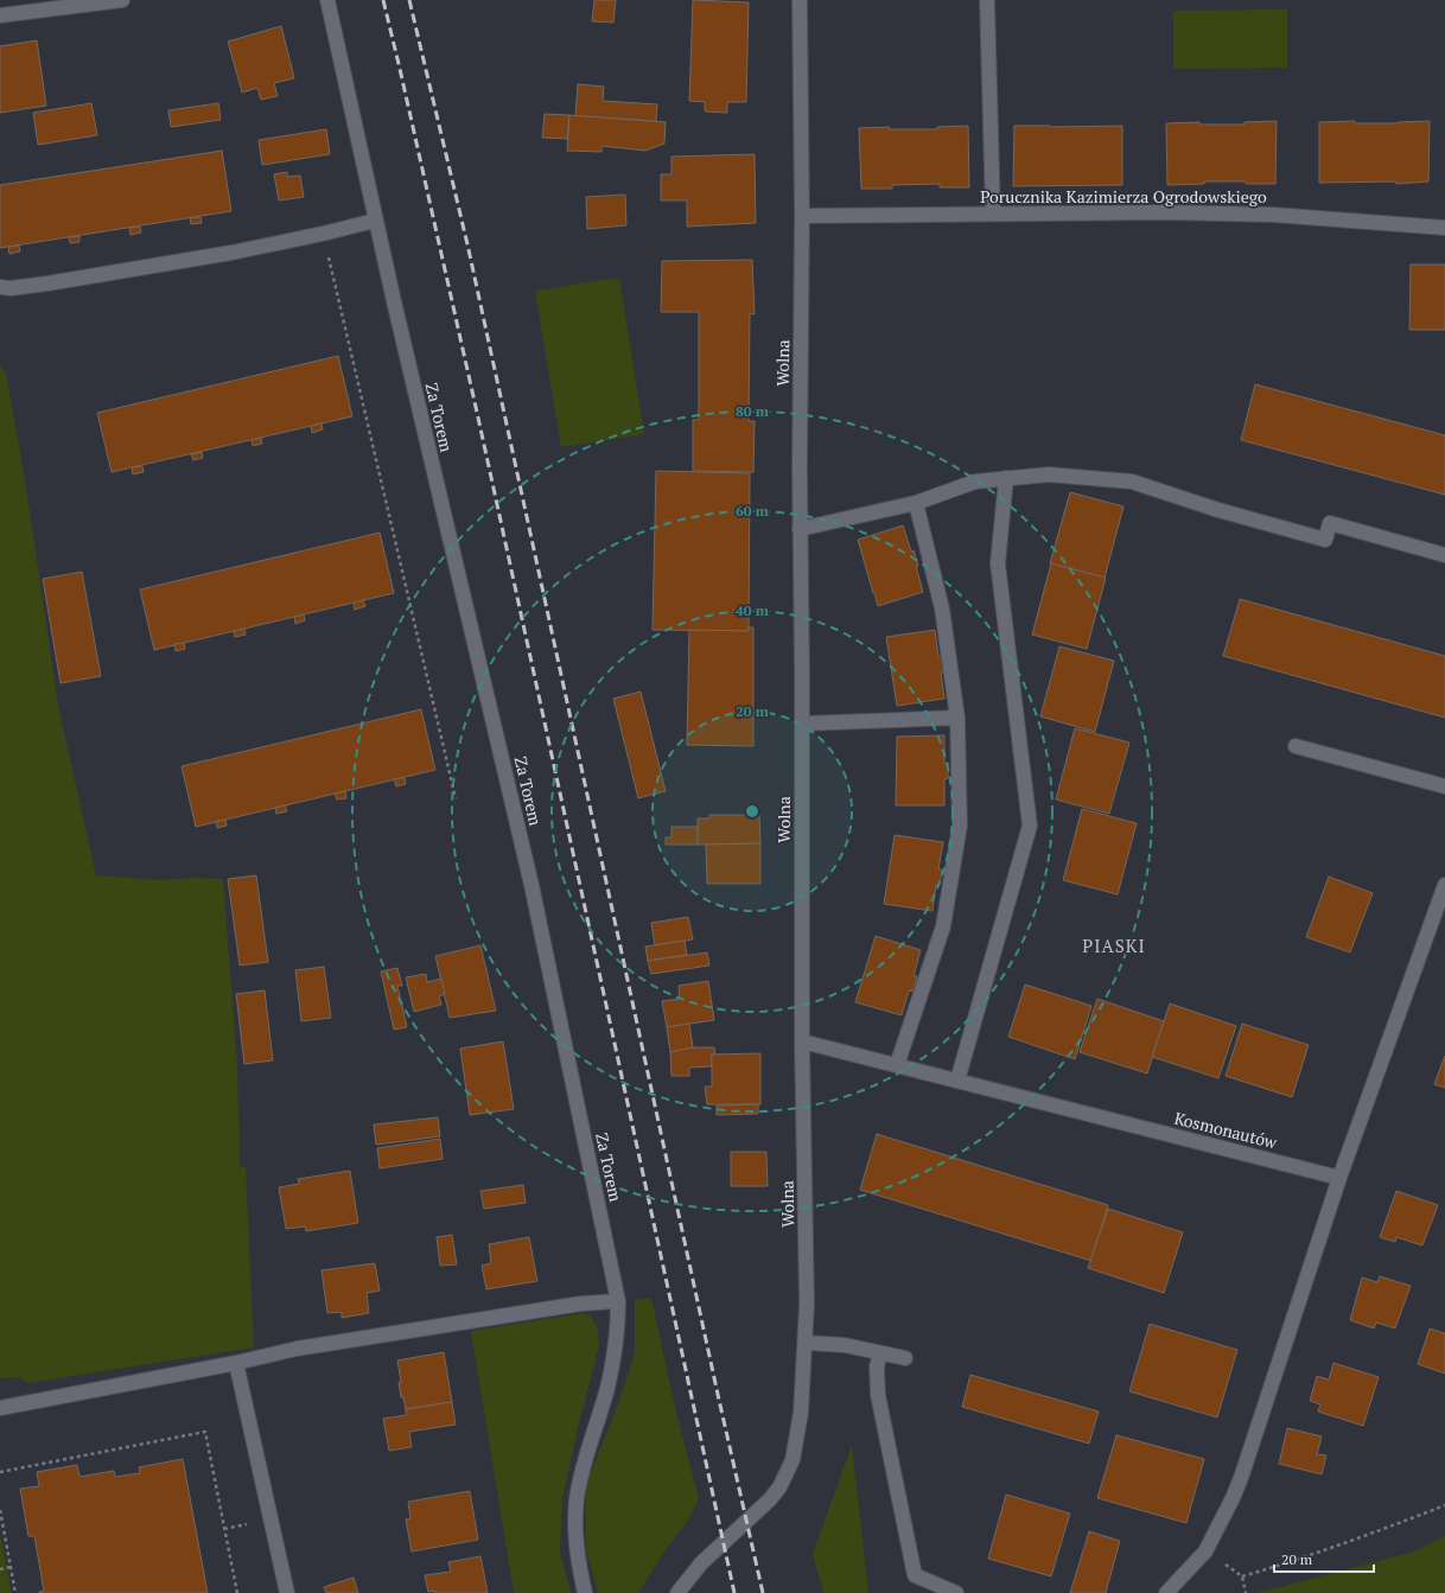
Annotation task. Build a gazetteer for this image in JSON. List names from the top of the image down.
{
  "streets": {
    "street": [
      "Porucznika Kazimierza Ogrodowskiego",
      "Wolna",
      "Za Torem",
      "Kosmonautów"
    ]
  },
  "crossings": [
    ["Porucznika Kazimierza Ogrodowskiego", "Wolna"],
    ["Wolna", "Kosmonautów"]
  ],
  "districts": ["PIASKI"],
  "scale_bar": "20 m",
  "rings": [
    "80 m",
    "60 m",
    "40 m",
    "20 m"
  ]
}
